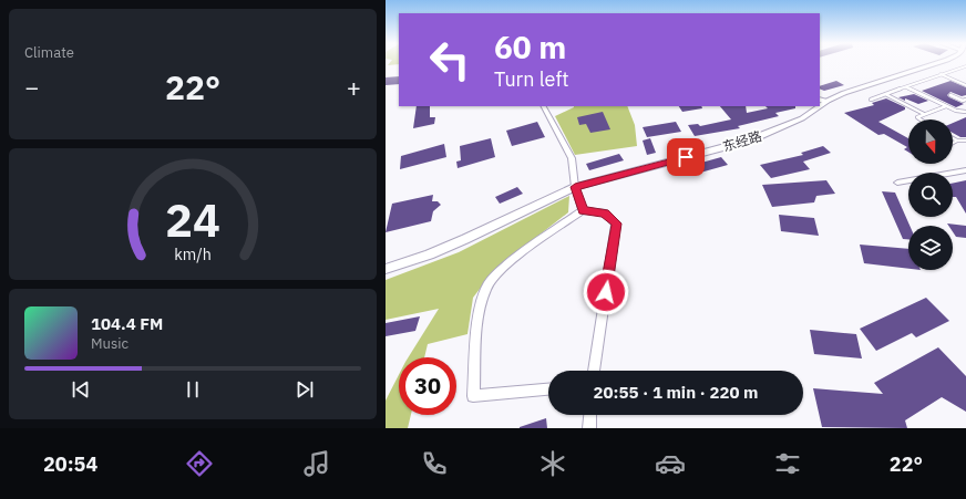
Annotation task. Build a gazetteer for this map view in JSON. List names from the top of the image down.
{
  "streets": {
    "main road": ["东经路"]
  },
  "north": "bottom",
  "page": {
    "tile": "Climate",
    "turn": ["60 m", "Turn left"],
    "heat": ["−", "22°", "+"],
    "song": ["104.4 FM", "Music"],
    "limit": "30",
    "trip": "20:55 · 1 min · 220 m",
    "tabs": ["20:54", "22°"],
    "gauge": ["24", "km/h"]
  }
}
